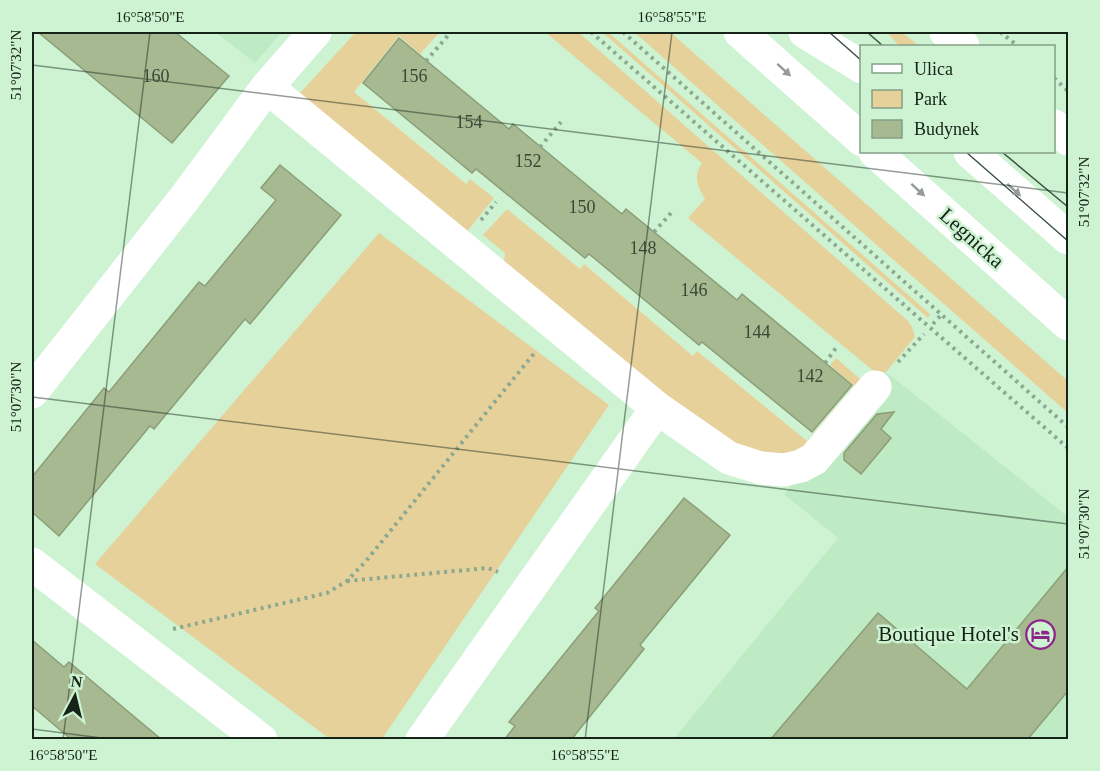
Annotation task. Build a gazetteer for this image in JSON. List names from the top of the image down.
{
  "streets": {
    "main road": ["Legnicka"]
  },
  "places": {
    "hotel": ["Boutique Hotel's"]
  },
  "house_numbers": [
    "160",
    "156",
    "154",
    "152",
    "150",
    "148",
    "146",
    "144",
    "142"
  ],
  "legend": ["Ulica", "Park", "Budynek"],
  "north": "top",
  "coordinates": [
    "16°58'50\"E",
    "16°58'55\"E",
    "51°07'32\"N",
    "51°07'30\"N"
  ]
}
